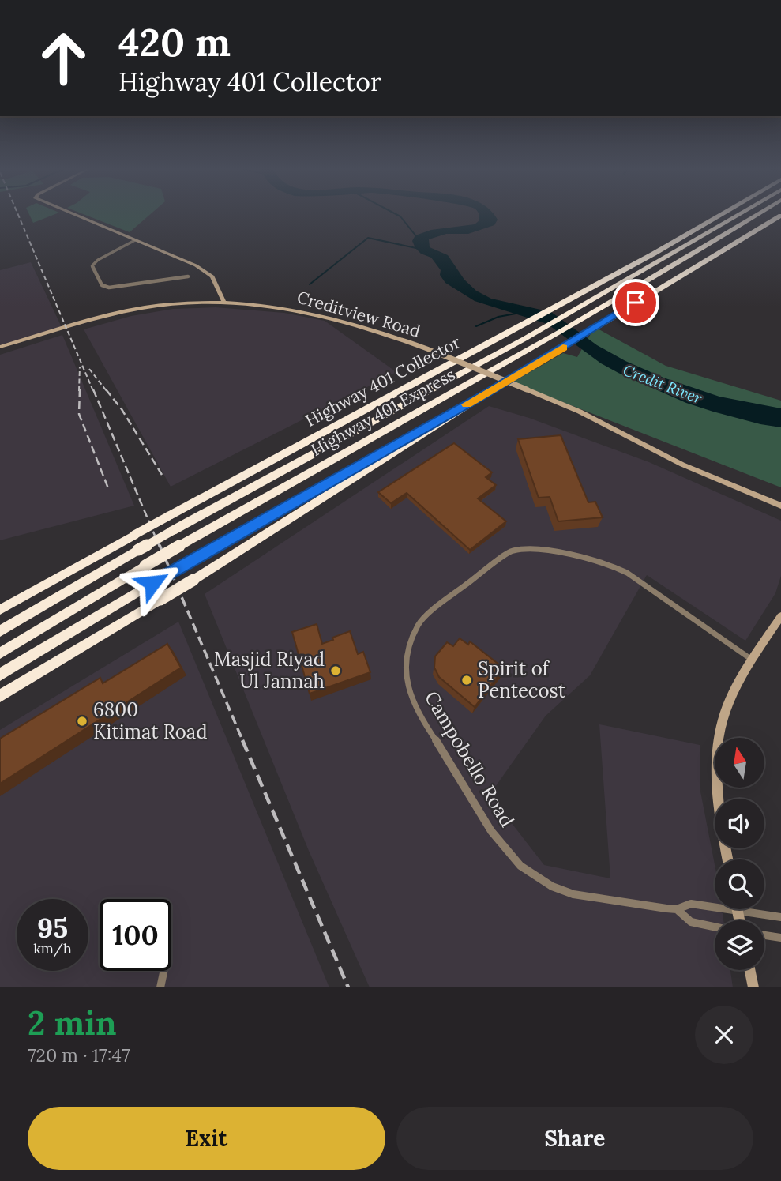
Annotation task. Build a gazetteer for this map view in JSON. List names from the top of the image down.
{
  "streets": {
    "highway": ["Highway 401 Collector", "Highway 401 Express"],
    "main road": ["Creditview Road"],
    "street": ["Campobello Road"]
  },
  "water": ["Credit River"],
  "places": ["Masjid Riyad Ul Jannah", "Spirit of Pentecost", "6800 Kitimat Road"],
  "north": "top",
  "page": {
    "turn": ["420 m", "Highway 401 Collector"],
    "speed": "95 km/h",
    "limit": "100",
    "heading": ["2 min", "720 m · 17:47"],
    "buttons": ["Exit", "Share"]
  }
}
